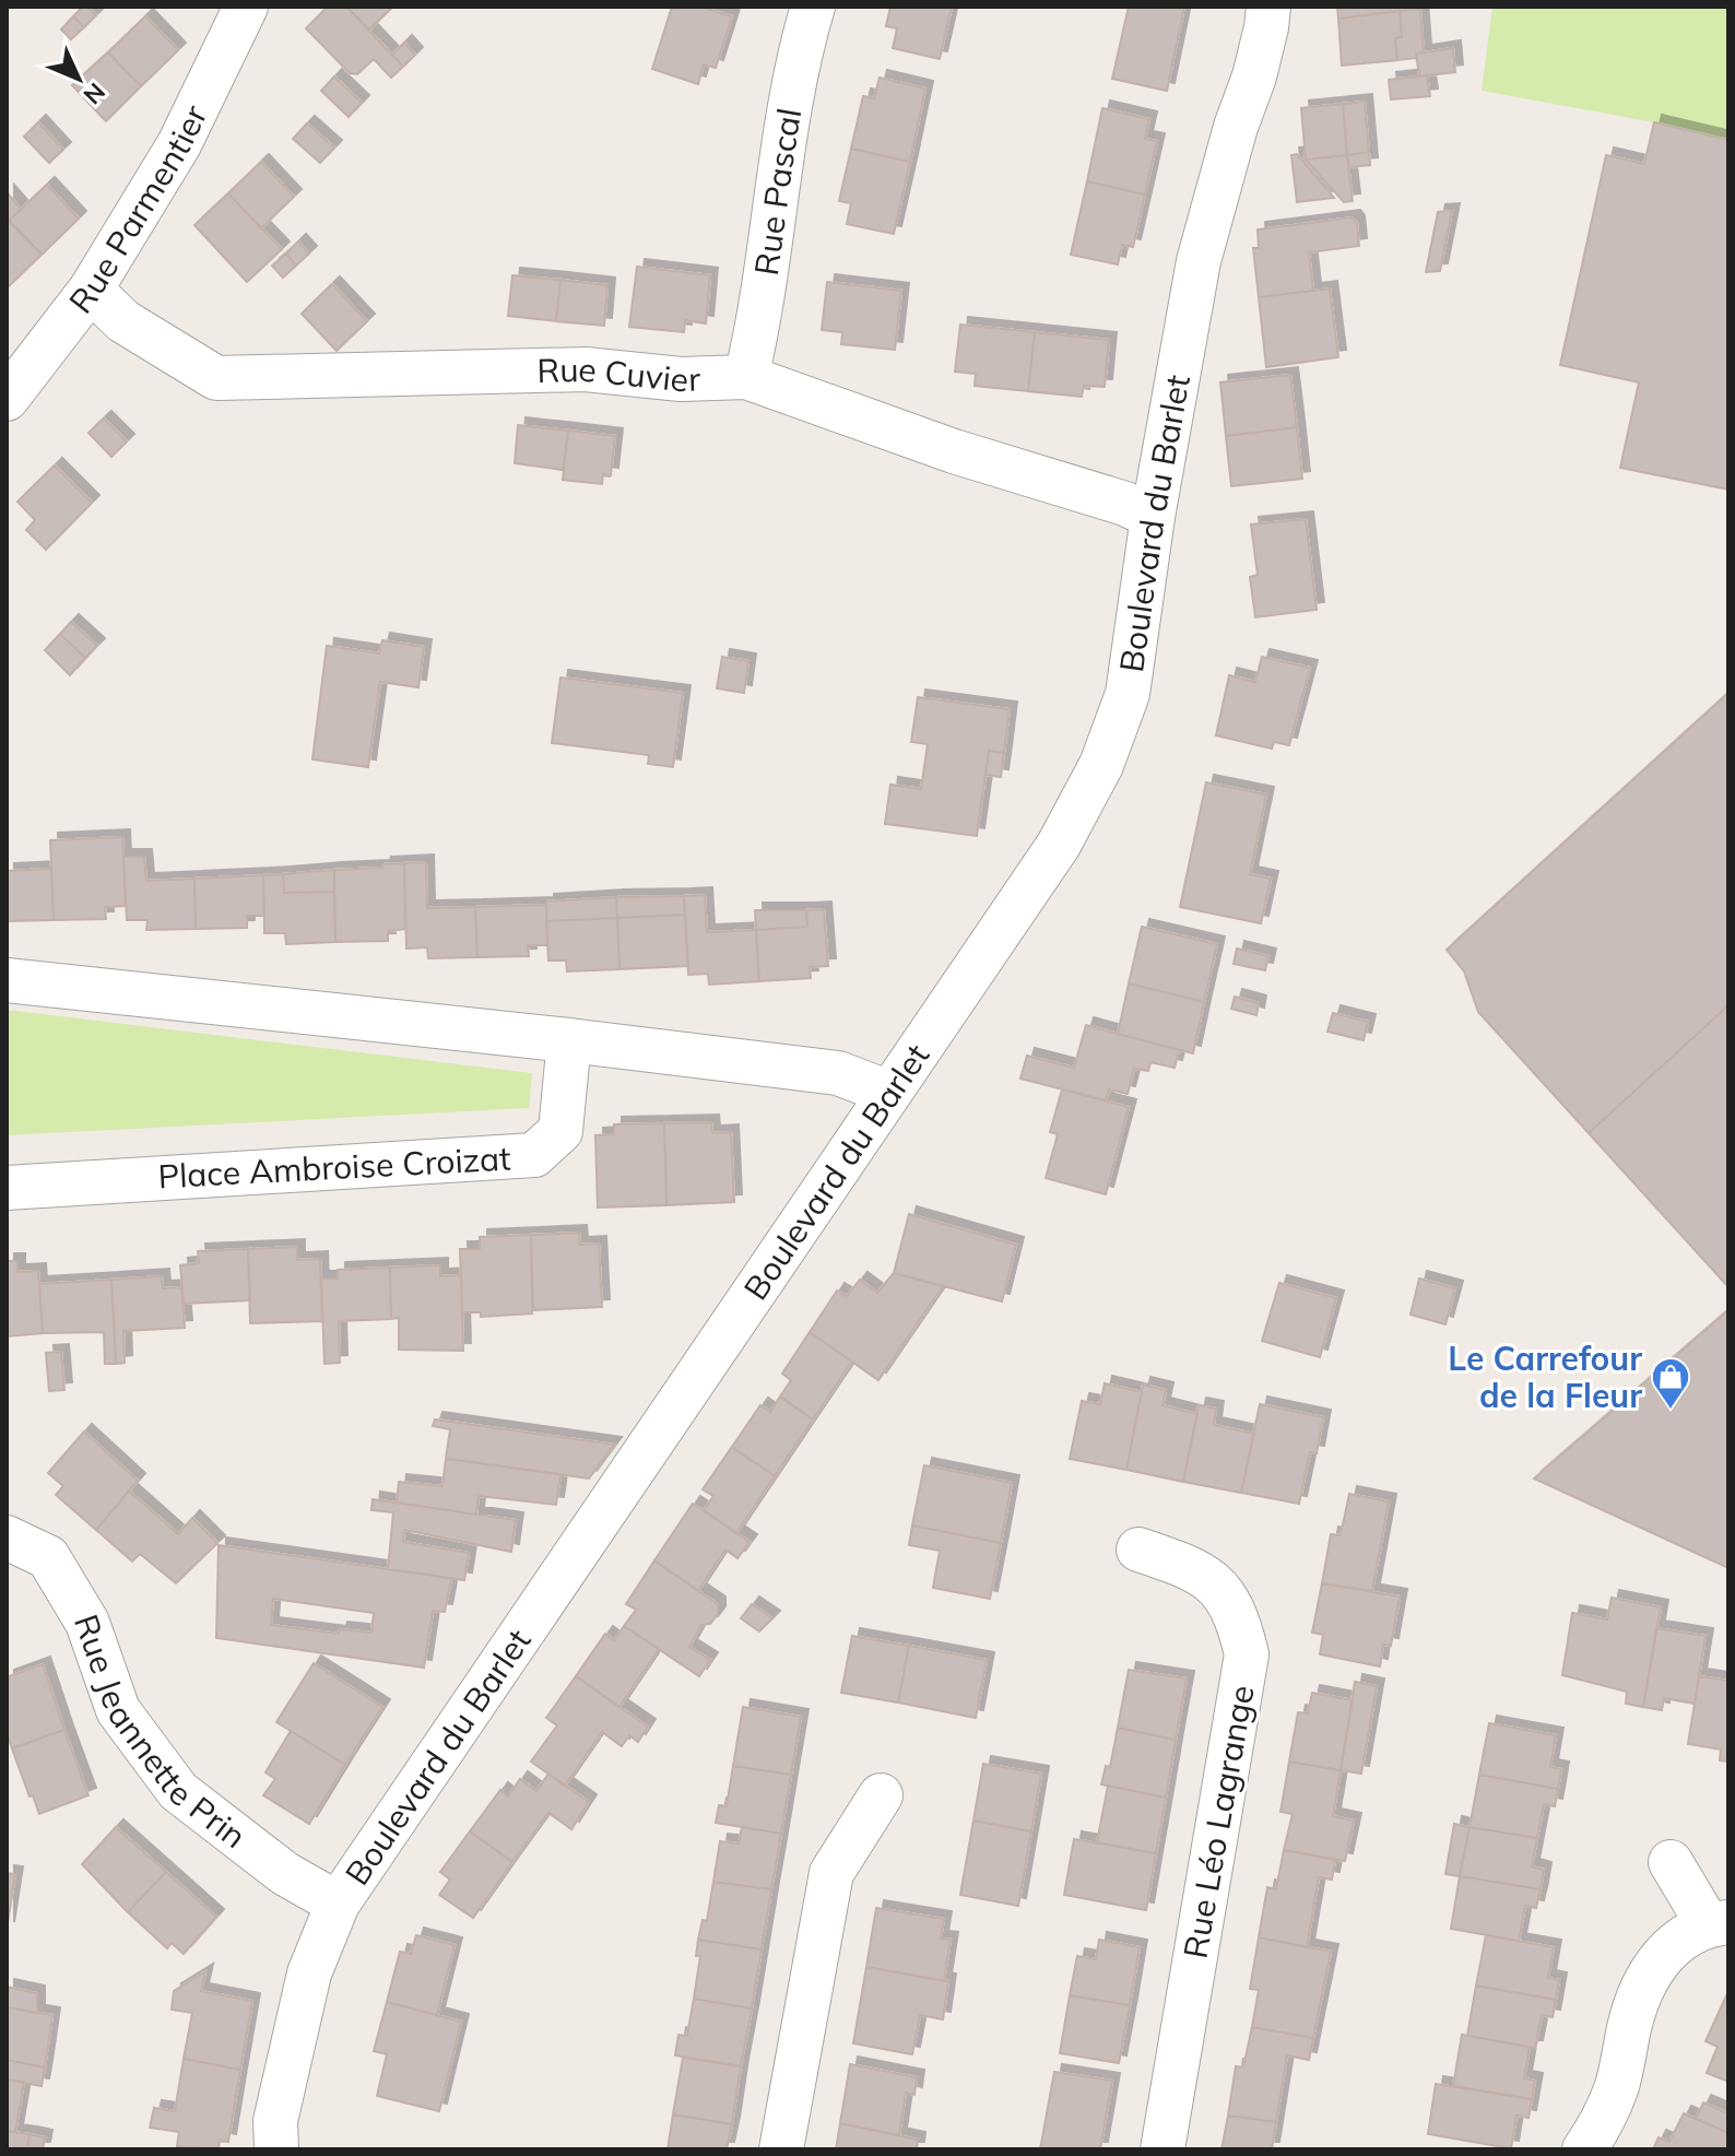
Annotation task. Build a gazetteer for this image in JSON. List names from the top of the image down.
{
  "streets": {
    "street": [
      "Rue Pascal",
      "Rue Parmentier",
      "Rue Cuvier",
      "Boulevard du Barlet",
      "Place Ambroise Croizat",
      "Rue Jeannette Prin",
      "Rue Léo Lagrange"
    ]
  },
  "crossings": [
    ["Rue Pascal", "Rue Cuvier"],
    ["Rue Parmentier", "Rue Cuvier"],
    ["Rue Cuvier", "Boulevard du Barlet"],
    ["Boulevard du Barlet", "Rue Jeannette Prin"]
  ],
  "places": {
    "shop": ["Le Carrefour de la Fleur"]
  },
  "north": "bottom right"
}
